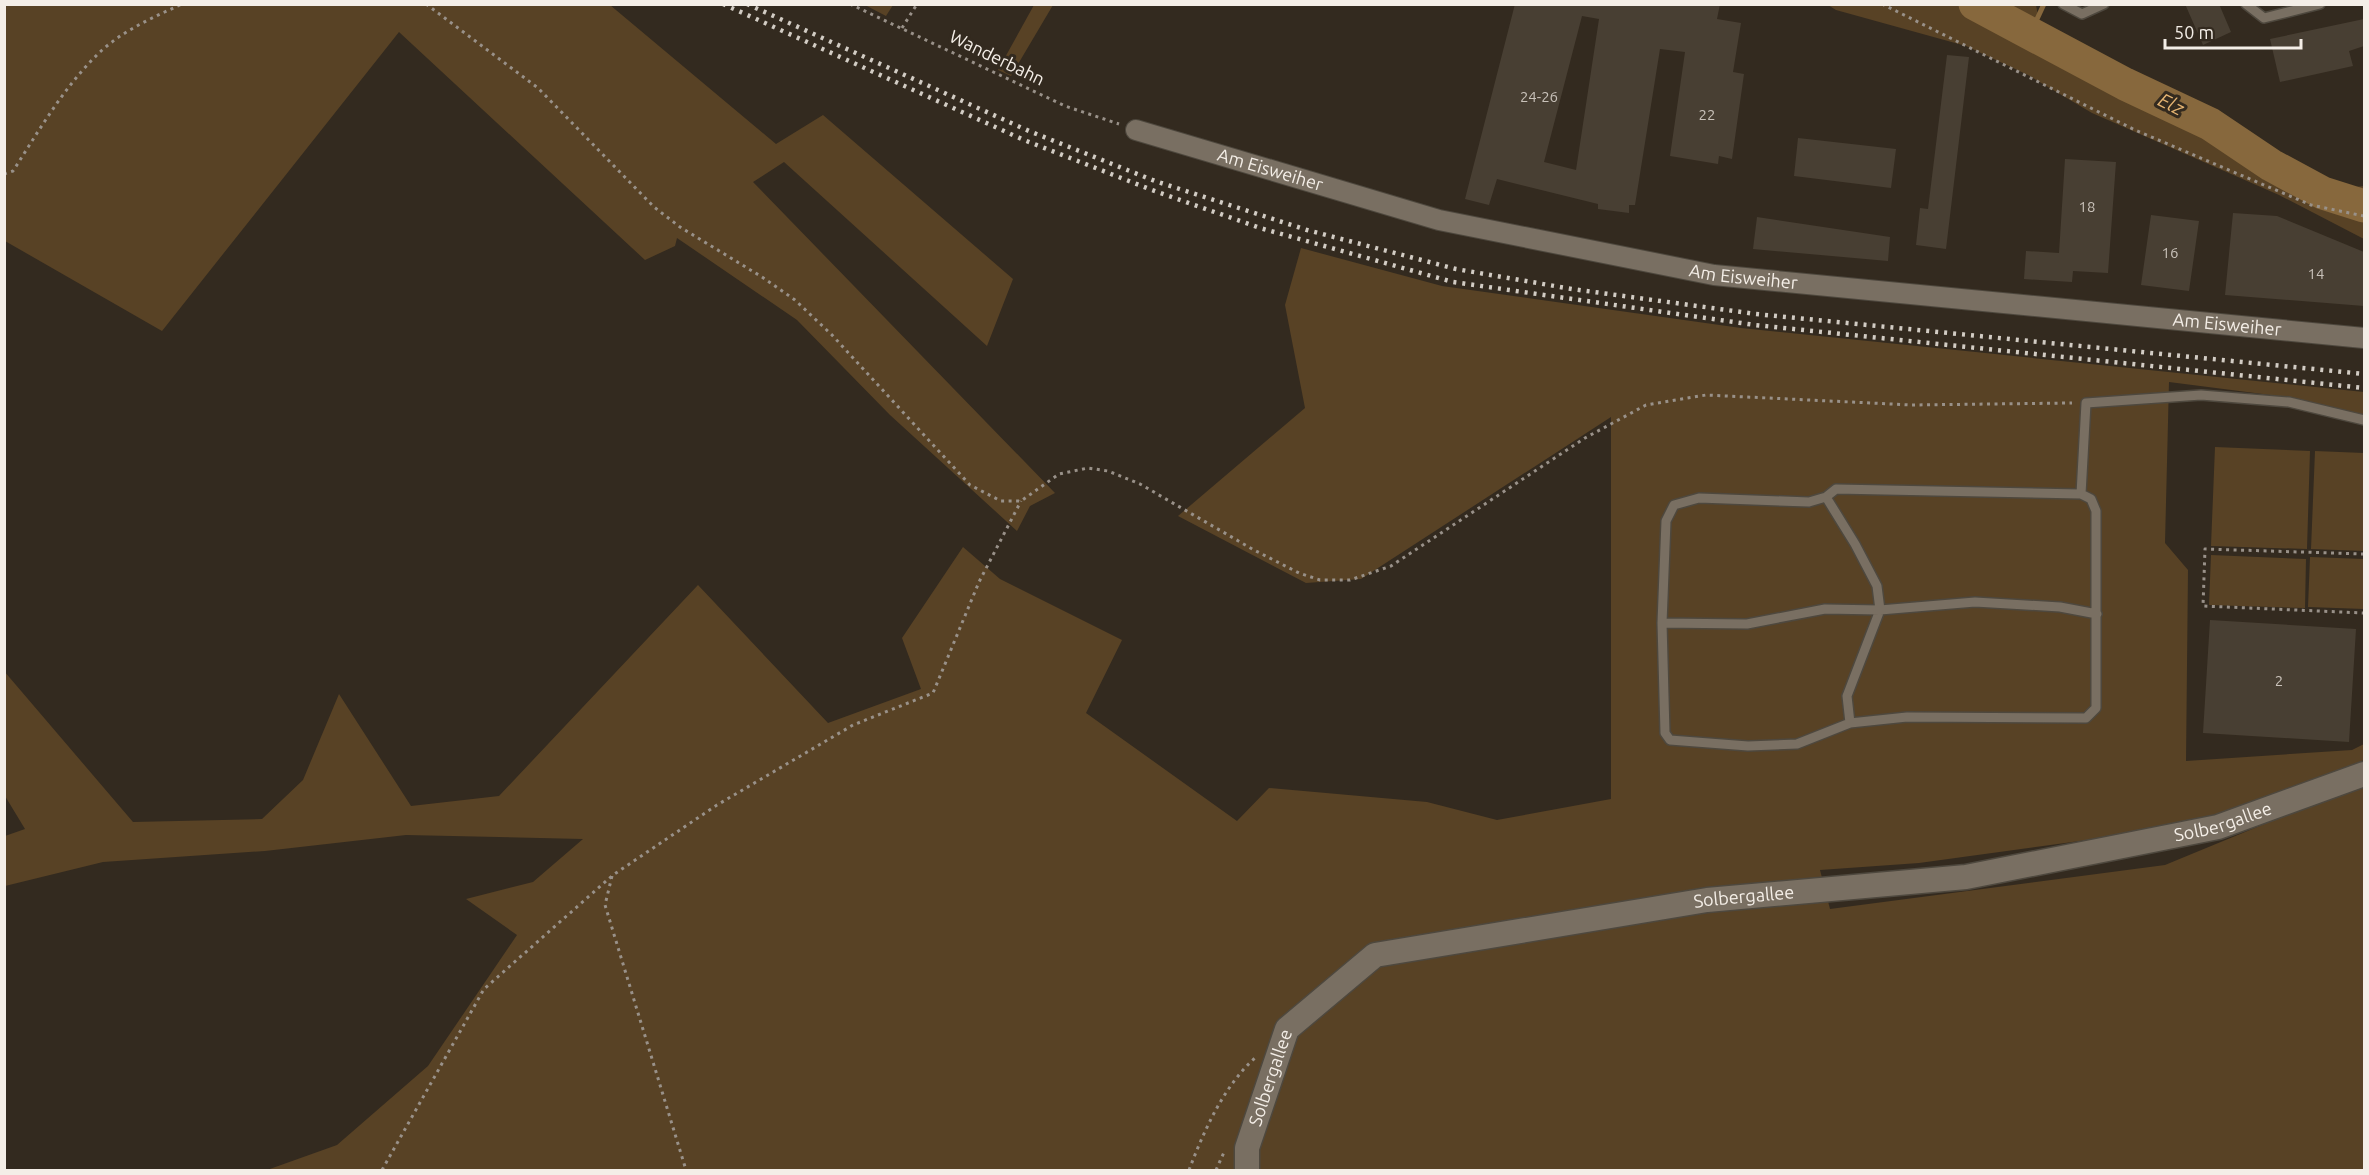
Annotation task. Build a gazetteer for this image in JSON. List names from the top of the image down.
{
  "streets": {
    "street": ["Am Eisweiher", "Solbergallee"],
    "path": ["Wanderbahn"]
  },
  "crossings": [
    ["Wanderbahn", "Am Eisweiher"]
  ],
  "water": ["Elz"],
  "house_numbers": [
    "24-26",
    "22",
    "18",
    "16",
    "14",
    "2"
  ],
  "scale_bar": "50 m"
}
